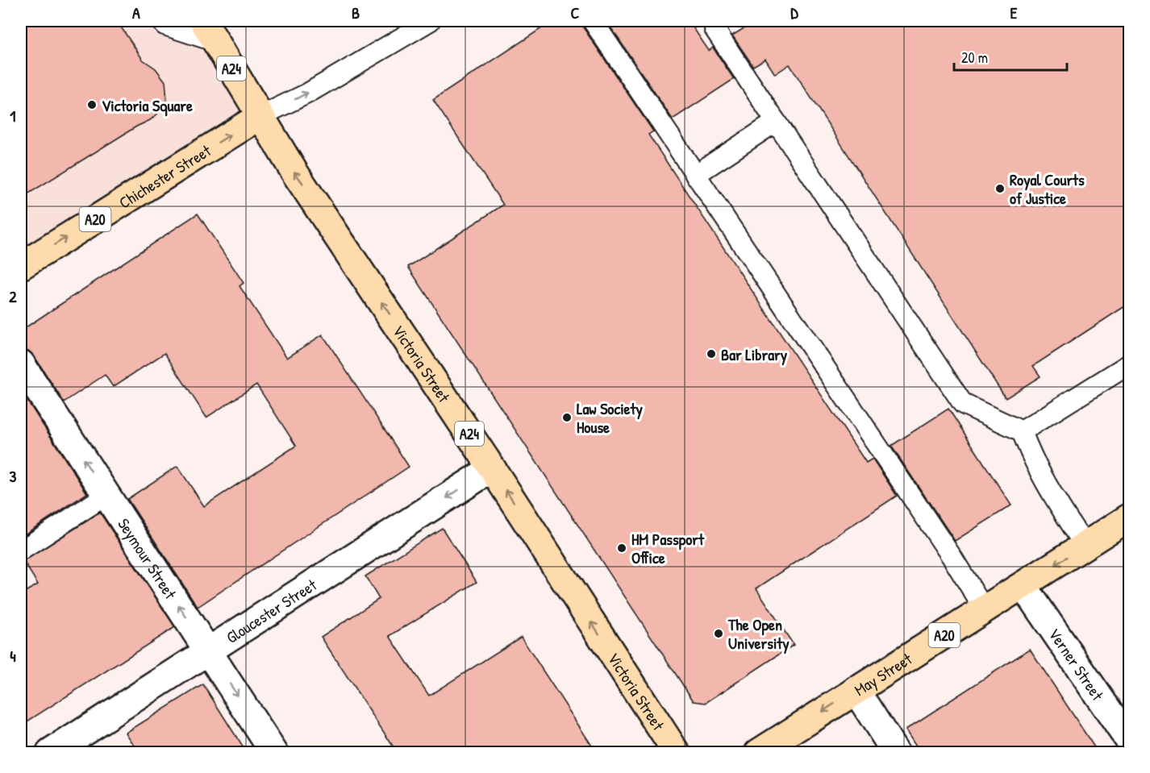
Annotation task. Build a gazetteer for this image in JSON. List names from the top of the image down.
{
  "streets": {
    "main road": [
      "A24",
      "Chichester Street",
      "A20",
      "Victoria Street",
      "May Street"
    ],
    "street": ["Seymour Street", "Gloucester Street", "Verner Street"]
  },
  "crossings": [
    ["Chichester Street", "Victoria Street"],
    ["Victoria Street", "Gloucester Street"],
    ["Seymour Street", "Gloucester Street"],
    ["Verner Street", "May Street"]
  ],
  "one_way": [
    "Chichester Street",
    "Victoria Street",
    "Gloucester Street",
    "May Street"
  ],
  "places": [
    "Victoria Square",
    "Royal Courts of Justice",
    "Bar Library",
    "Law Society House",
    "HM Passport Office",
    "The Open University"
  ],
  "scale_bar": "20 m",
  "grid": {
    "columns": [
      "A",
      "B",
      "C",
      "D",
      "E"
    ],
    "rows": [
      "1",
      "2",
      "3",
      "4"
    ]
  }
}
